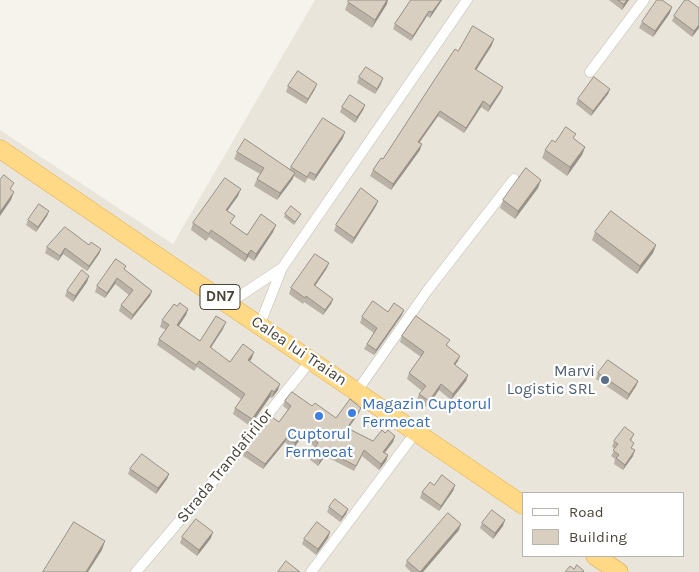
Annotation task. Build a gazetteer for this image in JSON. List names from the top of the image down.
{
  "streets": {
    "highway": ["DN7", "Calea lui Traian"],
    "street": ["Strada Trandafirilor"]
  },
  "crossings": [
    ["Calea lui Traian", "Strada Trandafirilor"]
  ],
  "places": ["Marvi Logistic SRL", "Magazin Cuptorul Fermecat", "Cuptorul Fermecat"],
  "legend": ["Road", "Building"]
}
